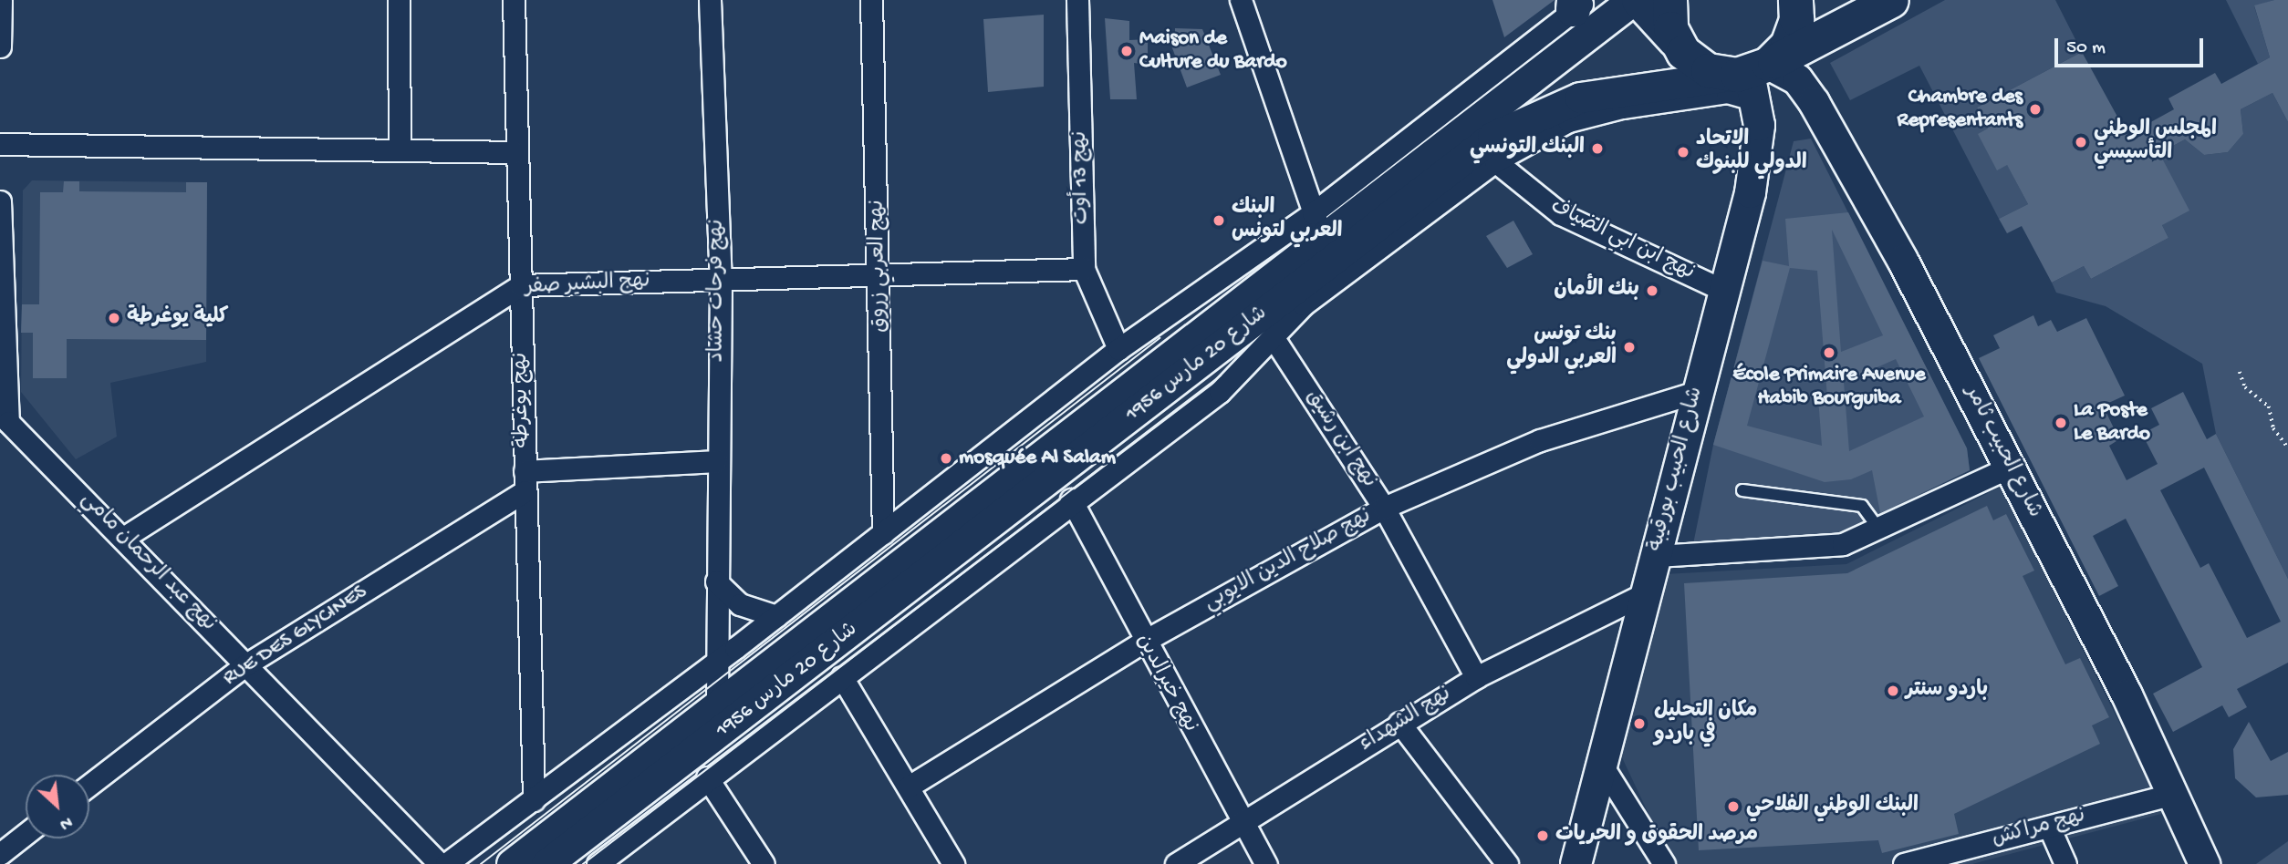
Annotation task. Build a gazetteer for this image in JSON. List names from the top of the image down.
{
  "streets": {
    "main road": ["شارع 20 مارس 1956", "شارع الحبيب ثامر", "شارع الحبيب بورقيبة"],
    "street": [
      "نهج 13 أوت",
      "نهج ابن ابي الضياف",
      "نهج العربي زروق",
      "نهج البشير صفر",
      "نهج فرحات حشاد",
      "نهج يوغرطة",
      "نهج ابن رشيق",
      "نهج صلاح الدين الايوبي",
      "نهج عبد الرحمان مامي",
      "RUE DES GLYCINES",
      "نهج خيرالدين",
      "نهج الشهداء",
      "نهج مراكش"
    ]
  },
  "crossings": [
    ["نهج 13 أوت", "نهج البشير صفر"],
    ["نهج 13 أوت", "شارع 20 مارس 1956"],
    ["نهج ابن ابي الضياف", "شارع 20 مارس 1956"],
    ["نهج ابن ابي الضياف", "شارع الحبيب بورقيبة"],
    ["نهج العربي زروق", "نهج البشير صفر"],
    ["نهج العربي زروق", "شارع 20 مارس 1956"],
    ["نهج البشير صفر", "نهج فرحات حشاد"],
    ["نهج البشير صفر", "نهج يوغرطة"],
    ["نهج البشير صفر", "نهج عبد الرحمان مامي"],
    ["نهج فرحات حشاد", "شارع 20 مارس 1956"],
    ["نهج فرحات حشاد", "RUE DES GLYCINES"],
    ["شارع 20 مارس 1956", "نهج يوغرطة"],
    ["شارع 20 مارس 1956", "نهج ابن رشيق"],
    ["شارع 20 مارس 1956", "شارع الحبيب ثامر"],
    ["شارع 20 مارس 1956", "شارع الحبيب بورقيبة"],
    ["شارع 20 مارس 1956", "نهج خيرالدين"],
    ["نهج يوغرطة", "RUE DES GLYCINES"],
    ["نهج ابن رشيق", "نهج صلاح الدين الايوبي"],
    ["نهج ابن رشيق", "نهج الشهداء"],
    ["شارع الحبيب ثامر", "شارع الحبيب بورقيبة"],
    ["شارع الحبيب ثامر", "نهج مراكش"],
    ["شارع الحبيب بورقيبة", "نهج صلاح الدين الايوبي"],
    ["شارع الحبيب بورقيبة", "نهج الشهداء"],
    ["نهج صلاح الدين الايوبي", "نهج خيرالدين"],
    ["نهج عبد الرحمان مامي", "RUE DES GLYCINES"],
    ["نهج خيرالدين", "نهج الشهداء"]
  ],
  "places": [
    "Maison de Culture du Bardo",
    "Chambre des Representants",
    "المجلس الوطني التأسيسي",
    "البنك التونسي",
    "الاتحاد الدولي للبنوك",
    "البنك العربي لتونس",
    "بنك الأمان",
    "كلية يوغرطة",
    "بنك تونس العربي الدولي",
    "École Primaire Avenue Habib Bourguiba",
    "La Poste Le Bardo",
    "mosquée Al Salam",
    "باردو سنتر",
    "مكان التحليل في باردو",
    "البنك الوطني الفلاحي",
    "مرصد الحقوق و الحريات"
  ],
  "scale_bar": "50 m",
  "north": "bottom right"
}
